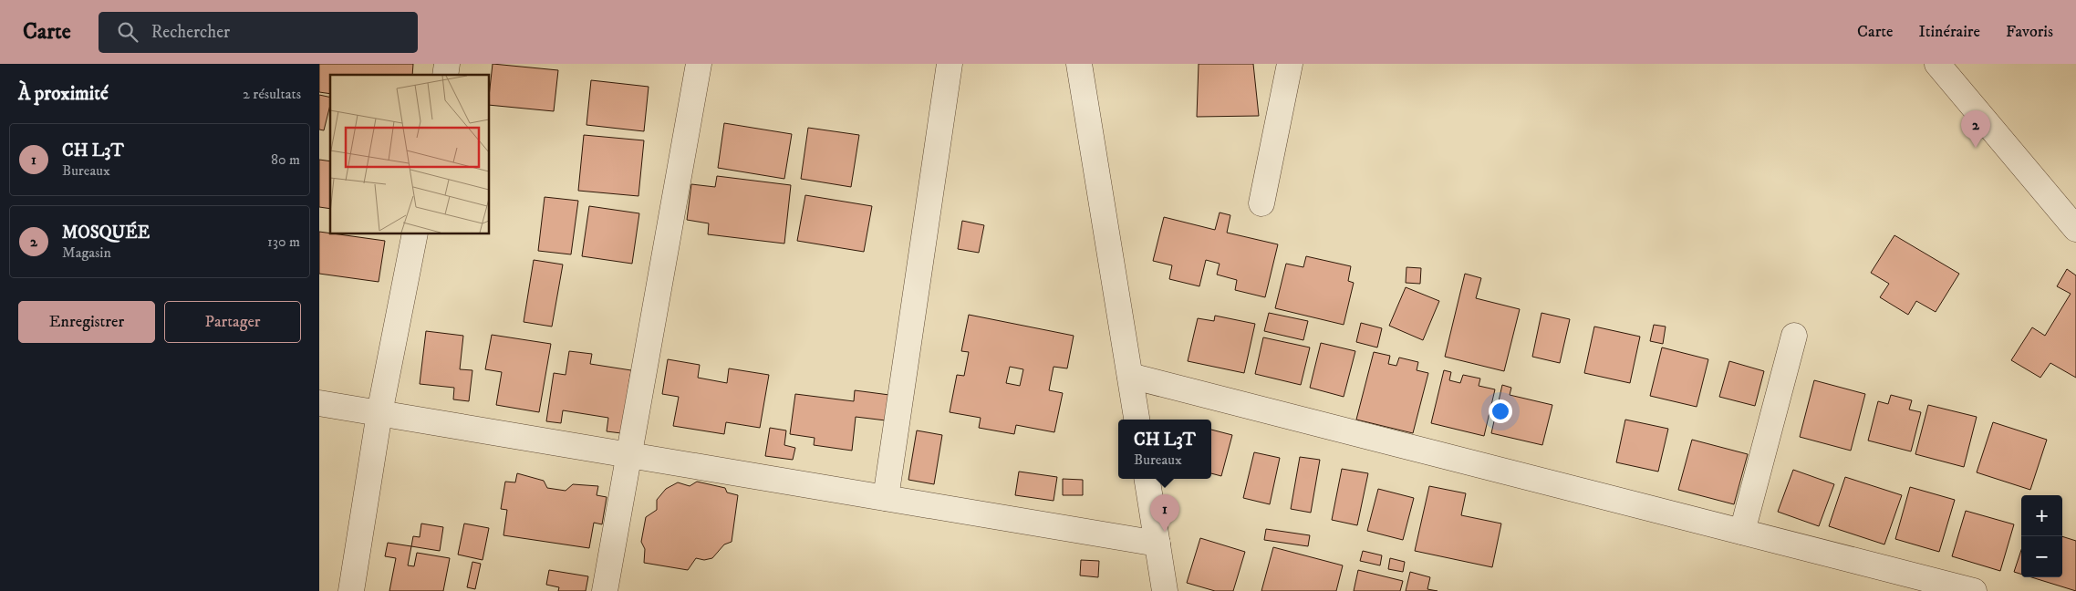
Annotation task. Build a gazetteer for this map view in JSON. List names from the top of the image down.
{
  "page": {
    "header": "Carte",
    "search": "Rechercher",
    "nav": ["Carte", "Itinéraire", "Favoris"],
    "heading": ["À proximité", "2 résultats"],
    "pins": ["2", "1"],
    "list": [
      {
        "mark": "1",
        "name": "CH L3T",
        "note": "Bureaux",
        "value": "80 m"
      },
      {
        "mark": "2",
        "name": "MOSQUÉE",
        "note": "Magasin",
        "value": "130 m"
      }
    ],
    "buttons": ["Enregistrer", "Partager"],
    "popup": ["CH L3T", "Bureaux"],
    "map_buttons": ["+", "−"]
  }
}
